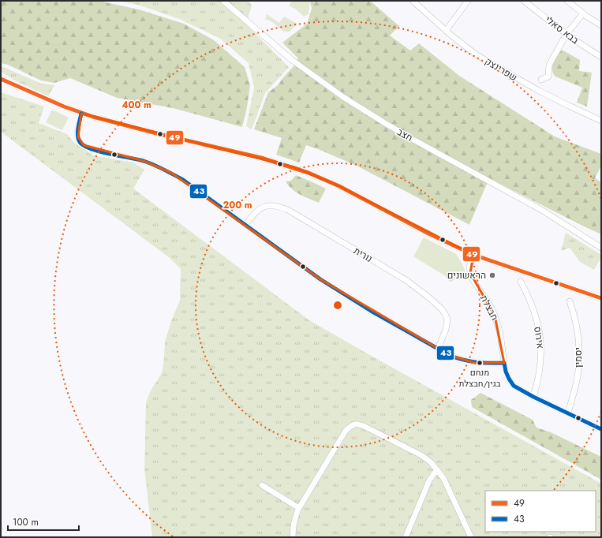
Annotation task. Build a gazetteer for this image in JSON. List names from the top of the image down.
{
  "streets": {
    "street": [
      "בבא סאלי",
      "שפרינצק",
      "חצב",
      "נורית",
      "חבצלת",
      "אירוס",
      "יסמין"
    ]
  },
  "crossings": [
    ["חבצלת", "אירוס"],
    ["חבצלת", "יסמין"]
  ],
  "places": ["הראשונים", "מנחם בגין/חבצלת"],
  "lines": ["transit line 49", "transit line 43"],
  "legend": ["49", "43"],
  "scale_bar": "100 m",
  "rings": ["400 m", "200 m"]
}
